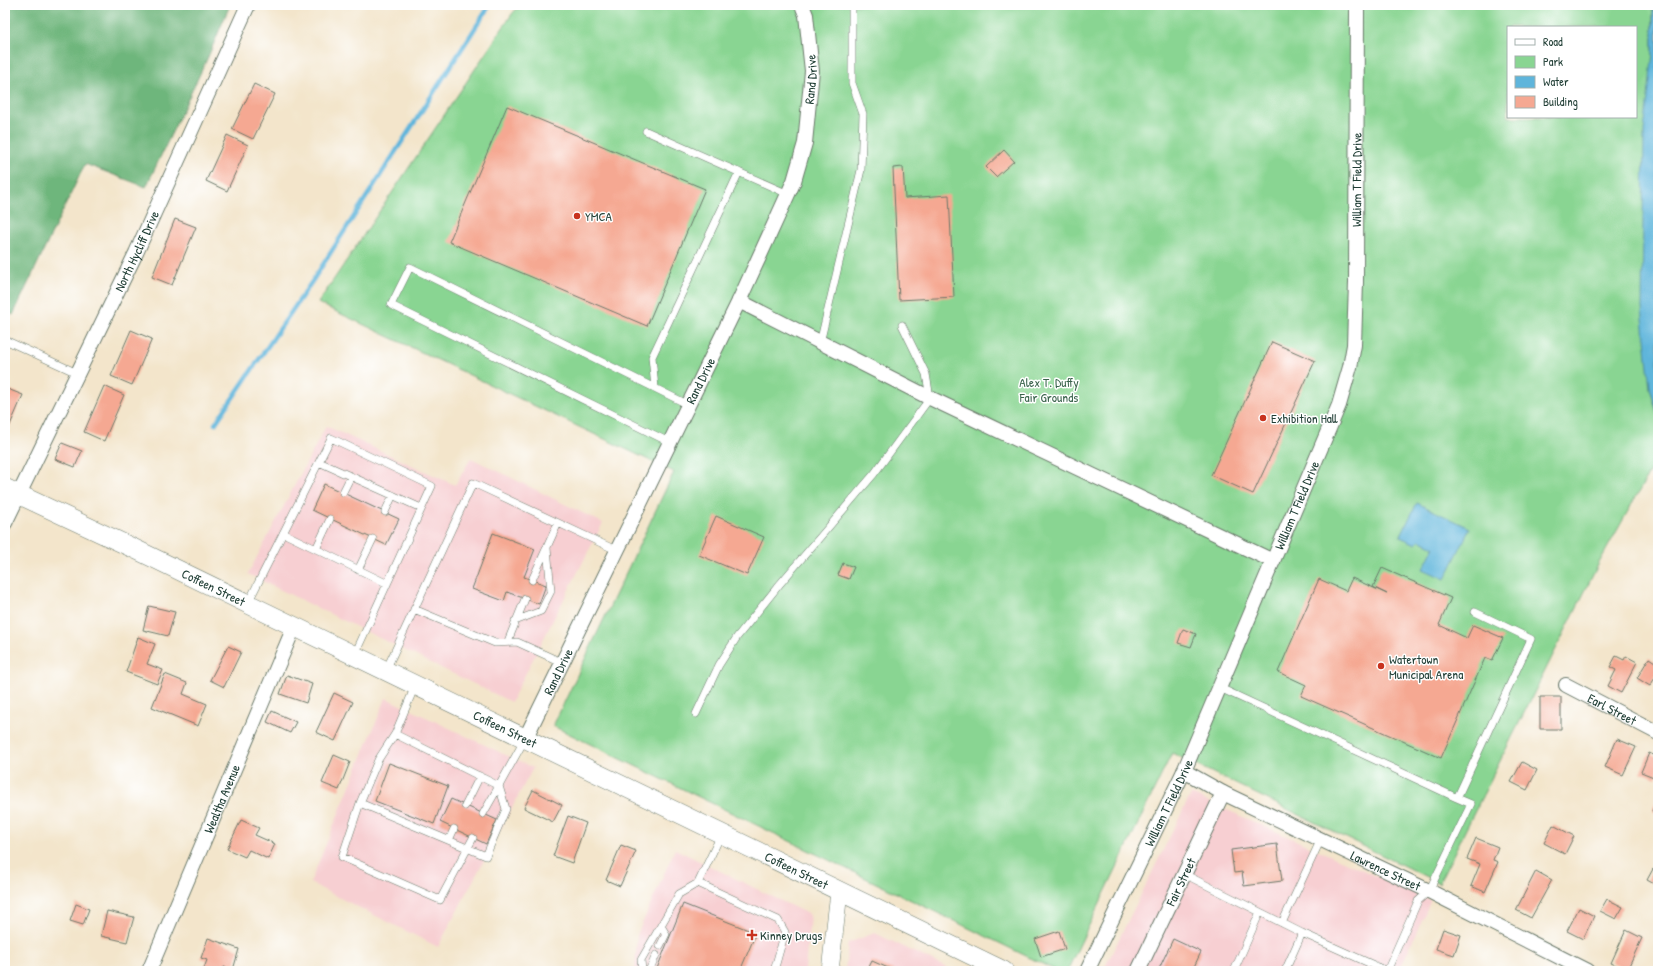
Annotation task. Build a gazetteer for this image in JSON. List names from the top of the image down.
{
  "streets": {
    "main road": ["Coffeen Street"],
    "street": [
      "Rand Drive",
      "William T Field Drive",
      "North Hycliff Drive",
      "Earl Street",
      "Wealtha Avenue",
      "Lawrence Street",
      "Fair Street"
    ]
  },
  "crossings": [
    ["Rand Drive", "Coffeen Street"],
    ["William T Field Drive", "Lawrence Street"],
    ["North Hycliff Drive", "Coffeen Street"],
    ["Coffeen Street", "Wealtha Avenue"],
    ["Lawrence Street", "Fair Street"]
  ],
  "parks": ["Alex T. Duffy Fair Grounds"],
  "places": {
    "other": ["YMCA", "Exhibition Hall", "Watertown Municipal Arena"],
    "health": ["Kinney Drugs"]
  },
  "legend": [
    "Road",
    "Park",
    "Water",
    "Building"
  ]
}
